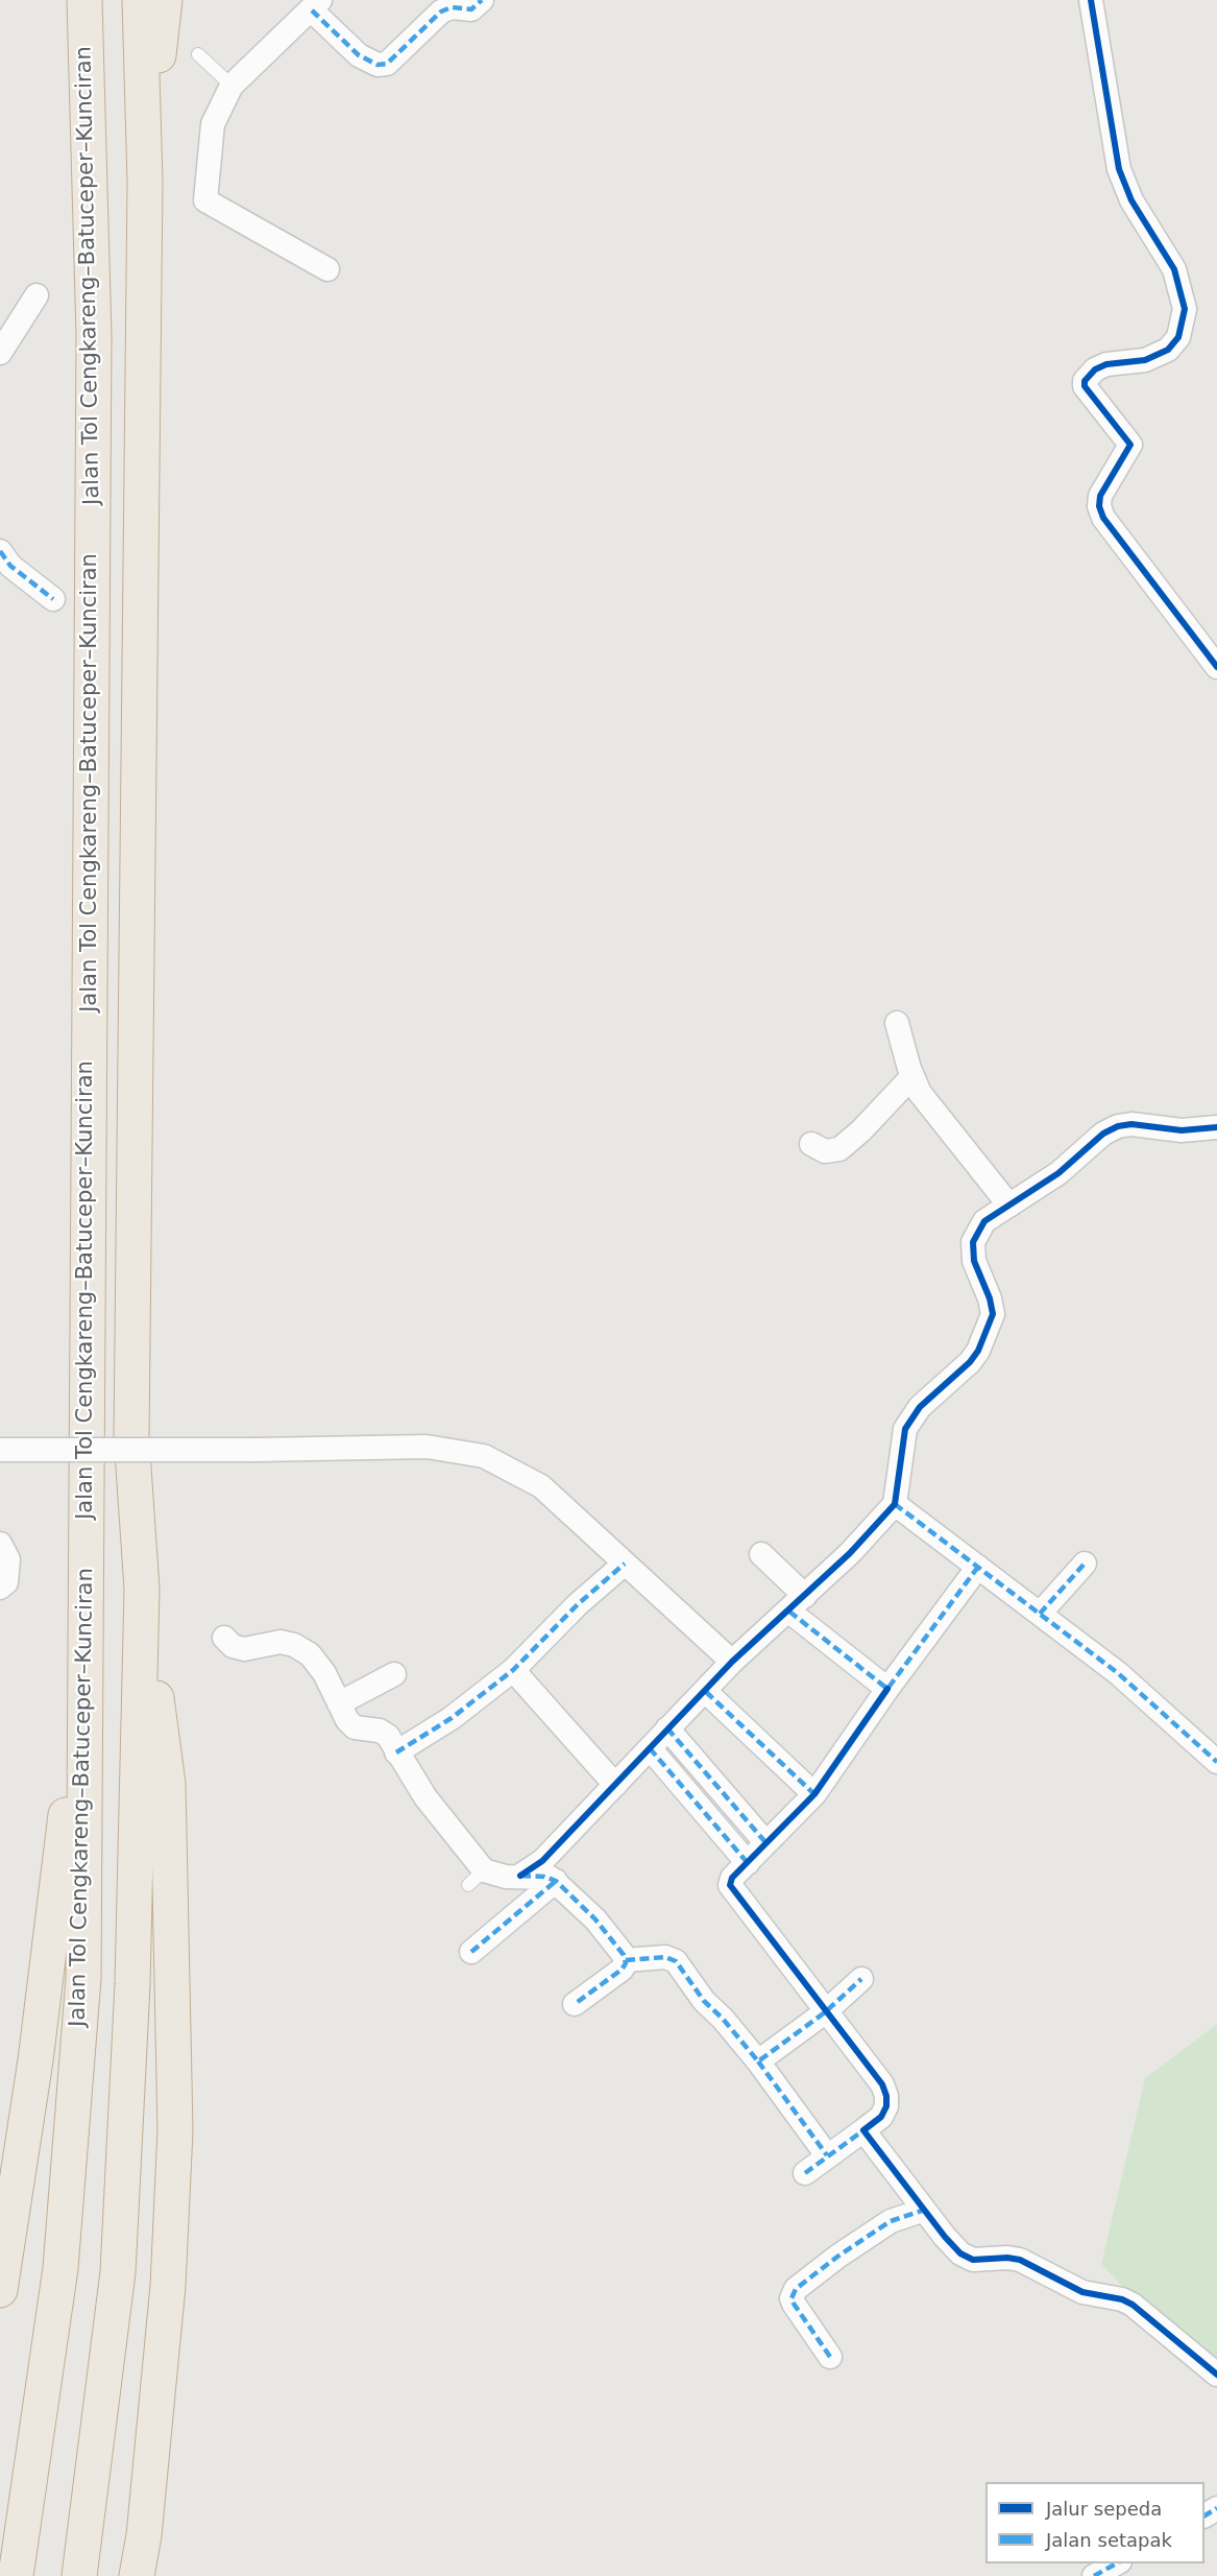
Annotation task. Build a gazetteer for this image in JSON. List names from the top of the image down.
{
  "streets": {
    "highway": ["Jalan Tol Cengkareng–Batuceper–Kunciran"]
  },
  "legend": ["Jalur sepeda", "Jalan setapak"]
}
